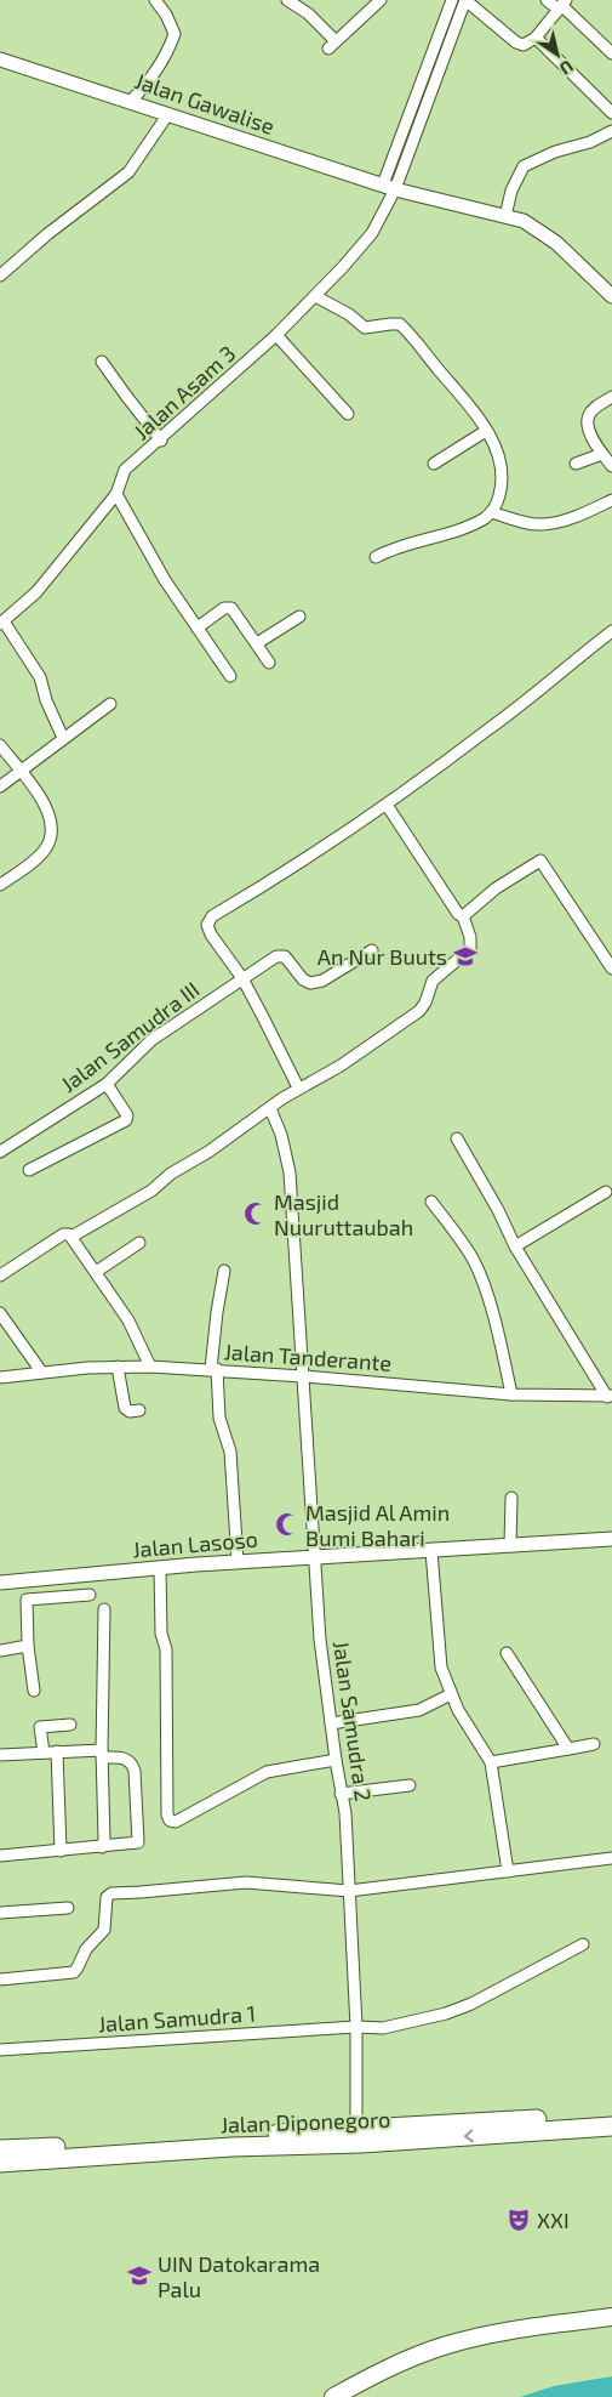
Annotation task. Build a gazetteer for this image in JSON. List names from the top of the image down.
{
  "streets": {
    "highway": ["Jalan Diponegoro"],
    "street": [
      "Jalan Gawalise",
      "Jalan Asam 3",
      "Jalan Samudra III",
      "Jalan Tanderante",
      "Jalan Lasoso",
      "Jalan Samudra 2",
      "Jalan Samudra 1"
    ]
  },
  "crossings": [
    ["Jalan Gawalise", "Jalan Asam 3"],
    ["Jalan Lasoso", "Jalan Samudra 2"],
    ["Jalan Samudra 2", "Jalan Samudra 1"],
    ["Jalan Samudra 2", "Jalan Diponegoro"]
  ],
  "places": {
    "school or university": ["An Nur Buuts", "UIN Datokarama Palu"],
    "mosque": ["Masjid Nuuruttaubah", "Masjid Al Amin Bumi Bahari"],
    "theatre": ["XXI"]
  },
  "north": "bottom right"
}
